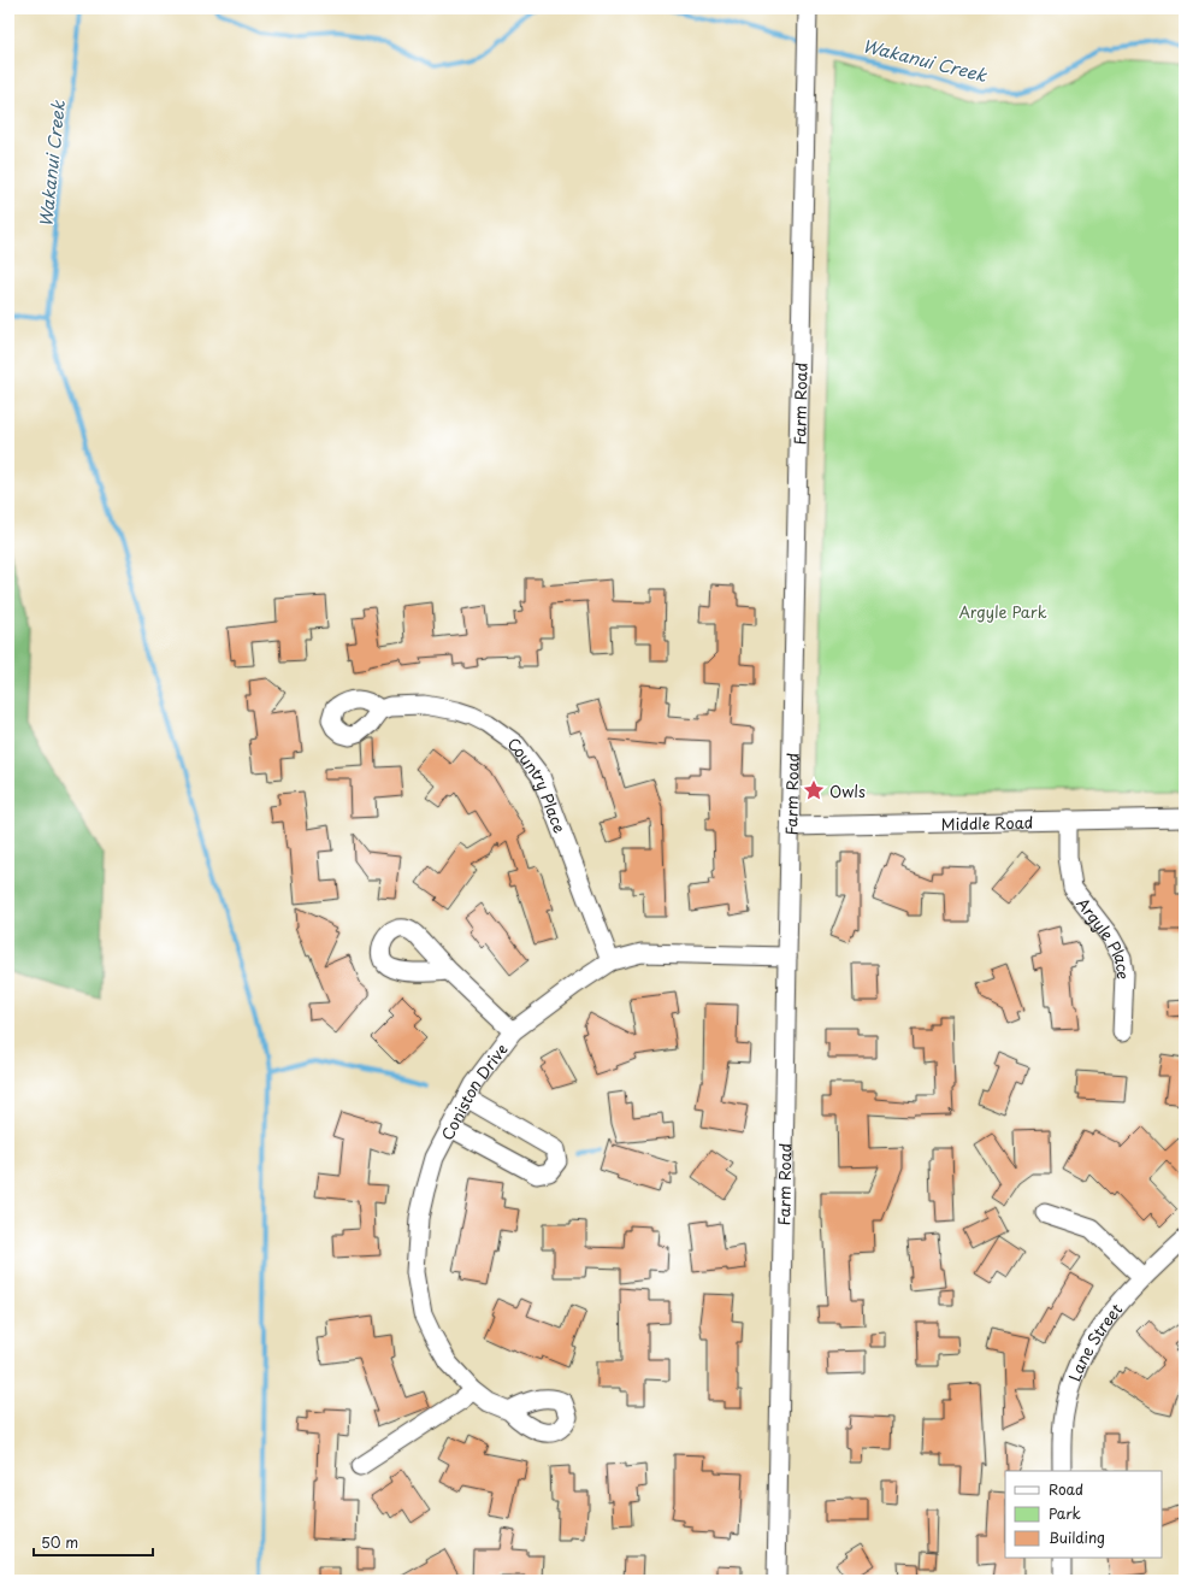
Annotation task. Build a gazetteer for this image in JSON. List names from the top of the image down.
{
  "streets": {
    "street": [
      "Farm Road",
      "Country Place",
      "Middle Road",
      "Argyle Place",
      "Coniston Drive",
      "Lane Street"
    ]
  },
  "crossings": [
    ["Farm Road", "Middle Road"],
    ["Farm Road", "Coniston Drive"],
    ["Country Place", "Coniston Drive"],
    ["Middle Road", "Argyle Place"]
  ],
  "water": ["Wakanui Creek"],
  "parks": ["Argyle Park"],
  "places": {
    "place": ["Owls"]
  },
  "legend": ["Road", "Park", "Building"],
  "scale_bar": "50 m"
}
